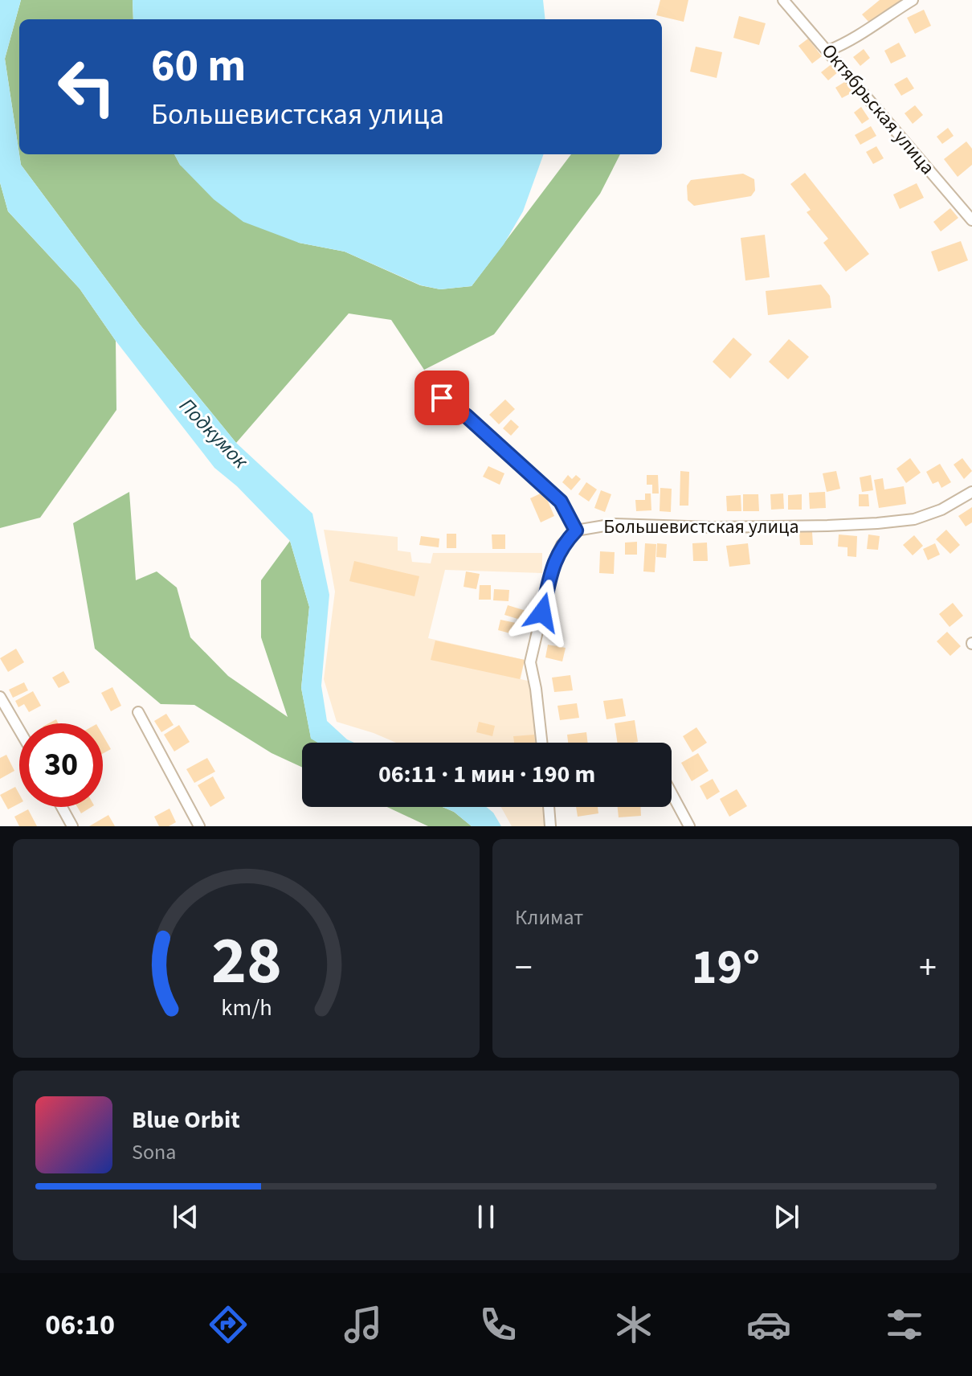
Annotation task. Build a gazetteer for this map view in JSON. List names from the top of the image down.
{
  "streets": {
    "street": ["Октябрьская улица", "Большевистская улица"]
  },
  "water": ["Подкумок"],
  "page": {
    "turn": ["60 m", "Большевистская улица"],
    "limit": "30",
    "trip": "06:11 · 1 мин · 190 m",
    "tile": "Климат",
    "heat": ["−", "19°", "+"],
    "song": ["Blue Orbit", "Sona"],
    "tabs": "06:10",
    "gauge": ["28", "km/h"]
  }
}
